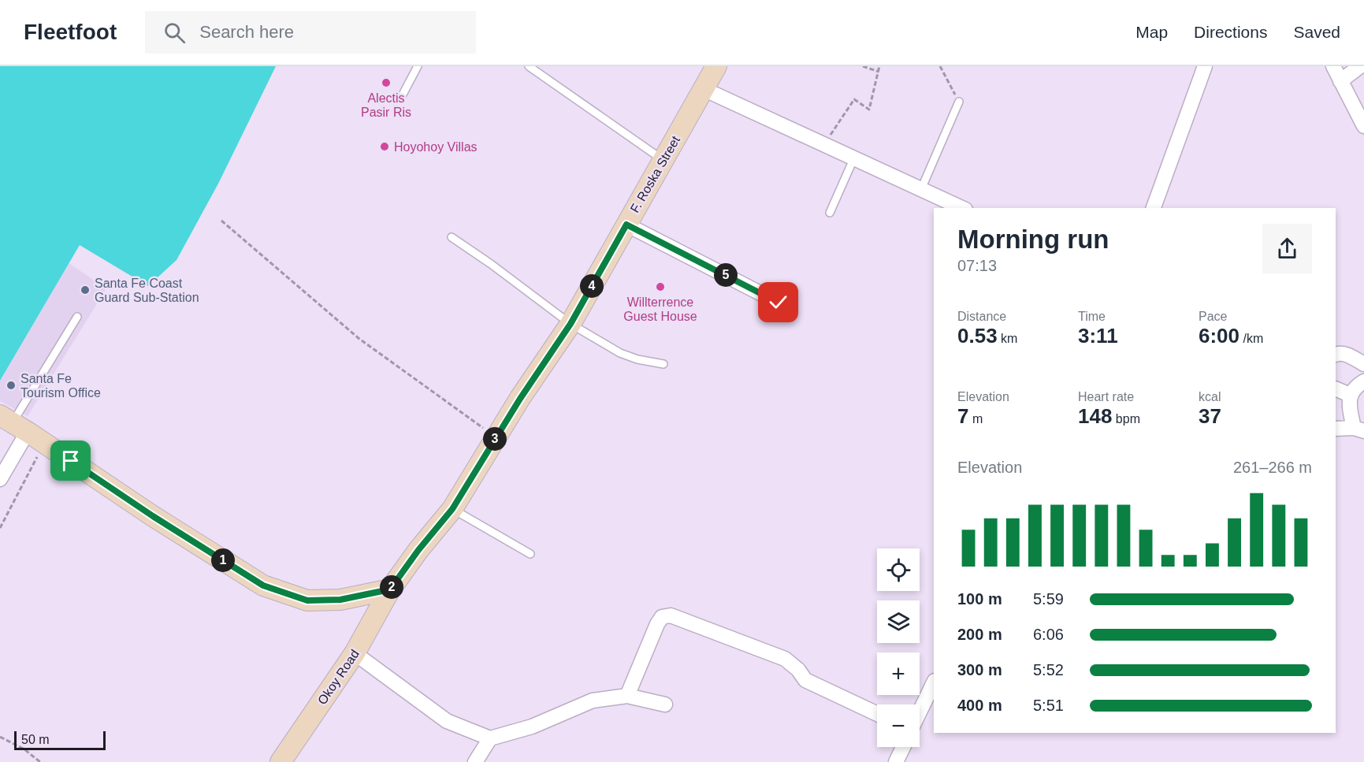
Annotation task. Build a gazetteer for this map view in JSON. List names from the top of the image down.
{
  "streets": {
    "main road": ["F. Roska Street", "Okoy Road"]
  },
  "crossings": [
    ["F. Roska Street", "Okoy Road"]
  ],
  "places": [
    "Alectis Pasir Ris",
    "Hoyohoy Villas",
    "Willterrence Guest House",
    "Santa Fe Coast Guard Sub-Station",
    "Santa Fe Tourism Office"
  ],
  "scale_bar": "50 m",
  "page": {
    "header": "Fleetfoot",
    "search": "Search here",
    "nav": ["Map", "Directions", "Saved"],
    "heading": ["Morning run", "07:13"],
    "pins": [
      "5",
      "4",
      "3",
      "1",
      "2"
    ],
    "stats": [
      ["Distance", "0.53 km"],
      ["Time", "3:11"],
      ["Pace", "6:00 /km"],
      ["Elevation", "7 m"],
      ["Heart rate", "148 bpm"],
      ["kcal", "37"]
    ],
    "chart": ["Elevation", "261–266 m"],
    "map_buttons": ["+", "−"],
    "list": [
      {
        "name": "100 m",
        "note": "5:59"
      },
      {
        "name": "200 m",
        "note": "6:06"
      },
      {
        "name": "300 m",
        "note": "5:52"
      },
      {
        "name": "400 m",
        "note": "5:51"
      }
    ],
    "scale": "50 m"
  }
}
